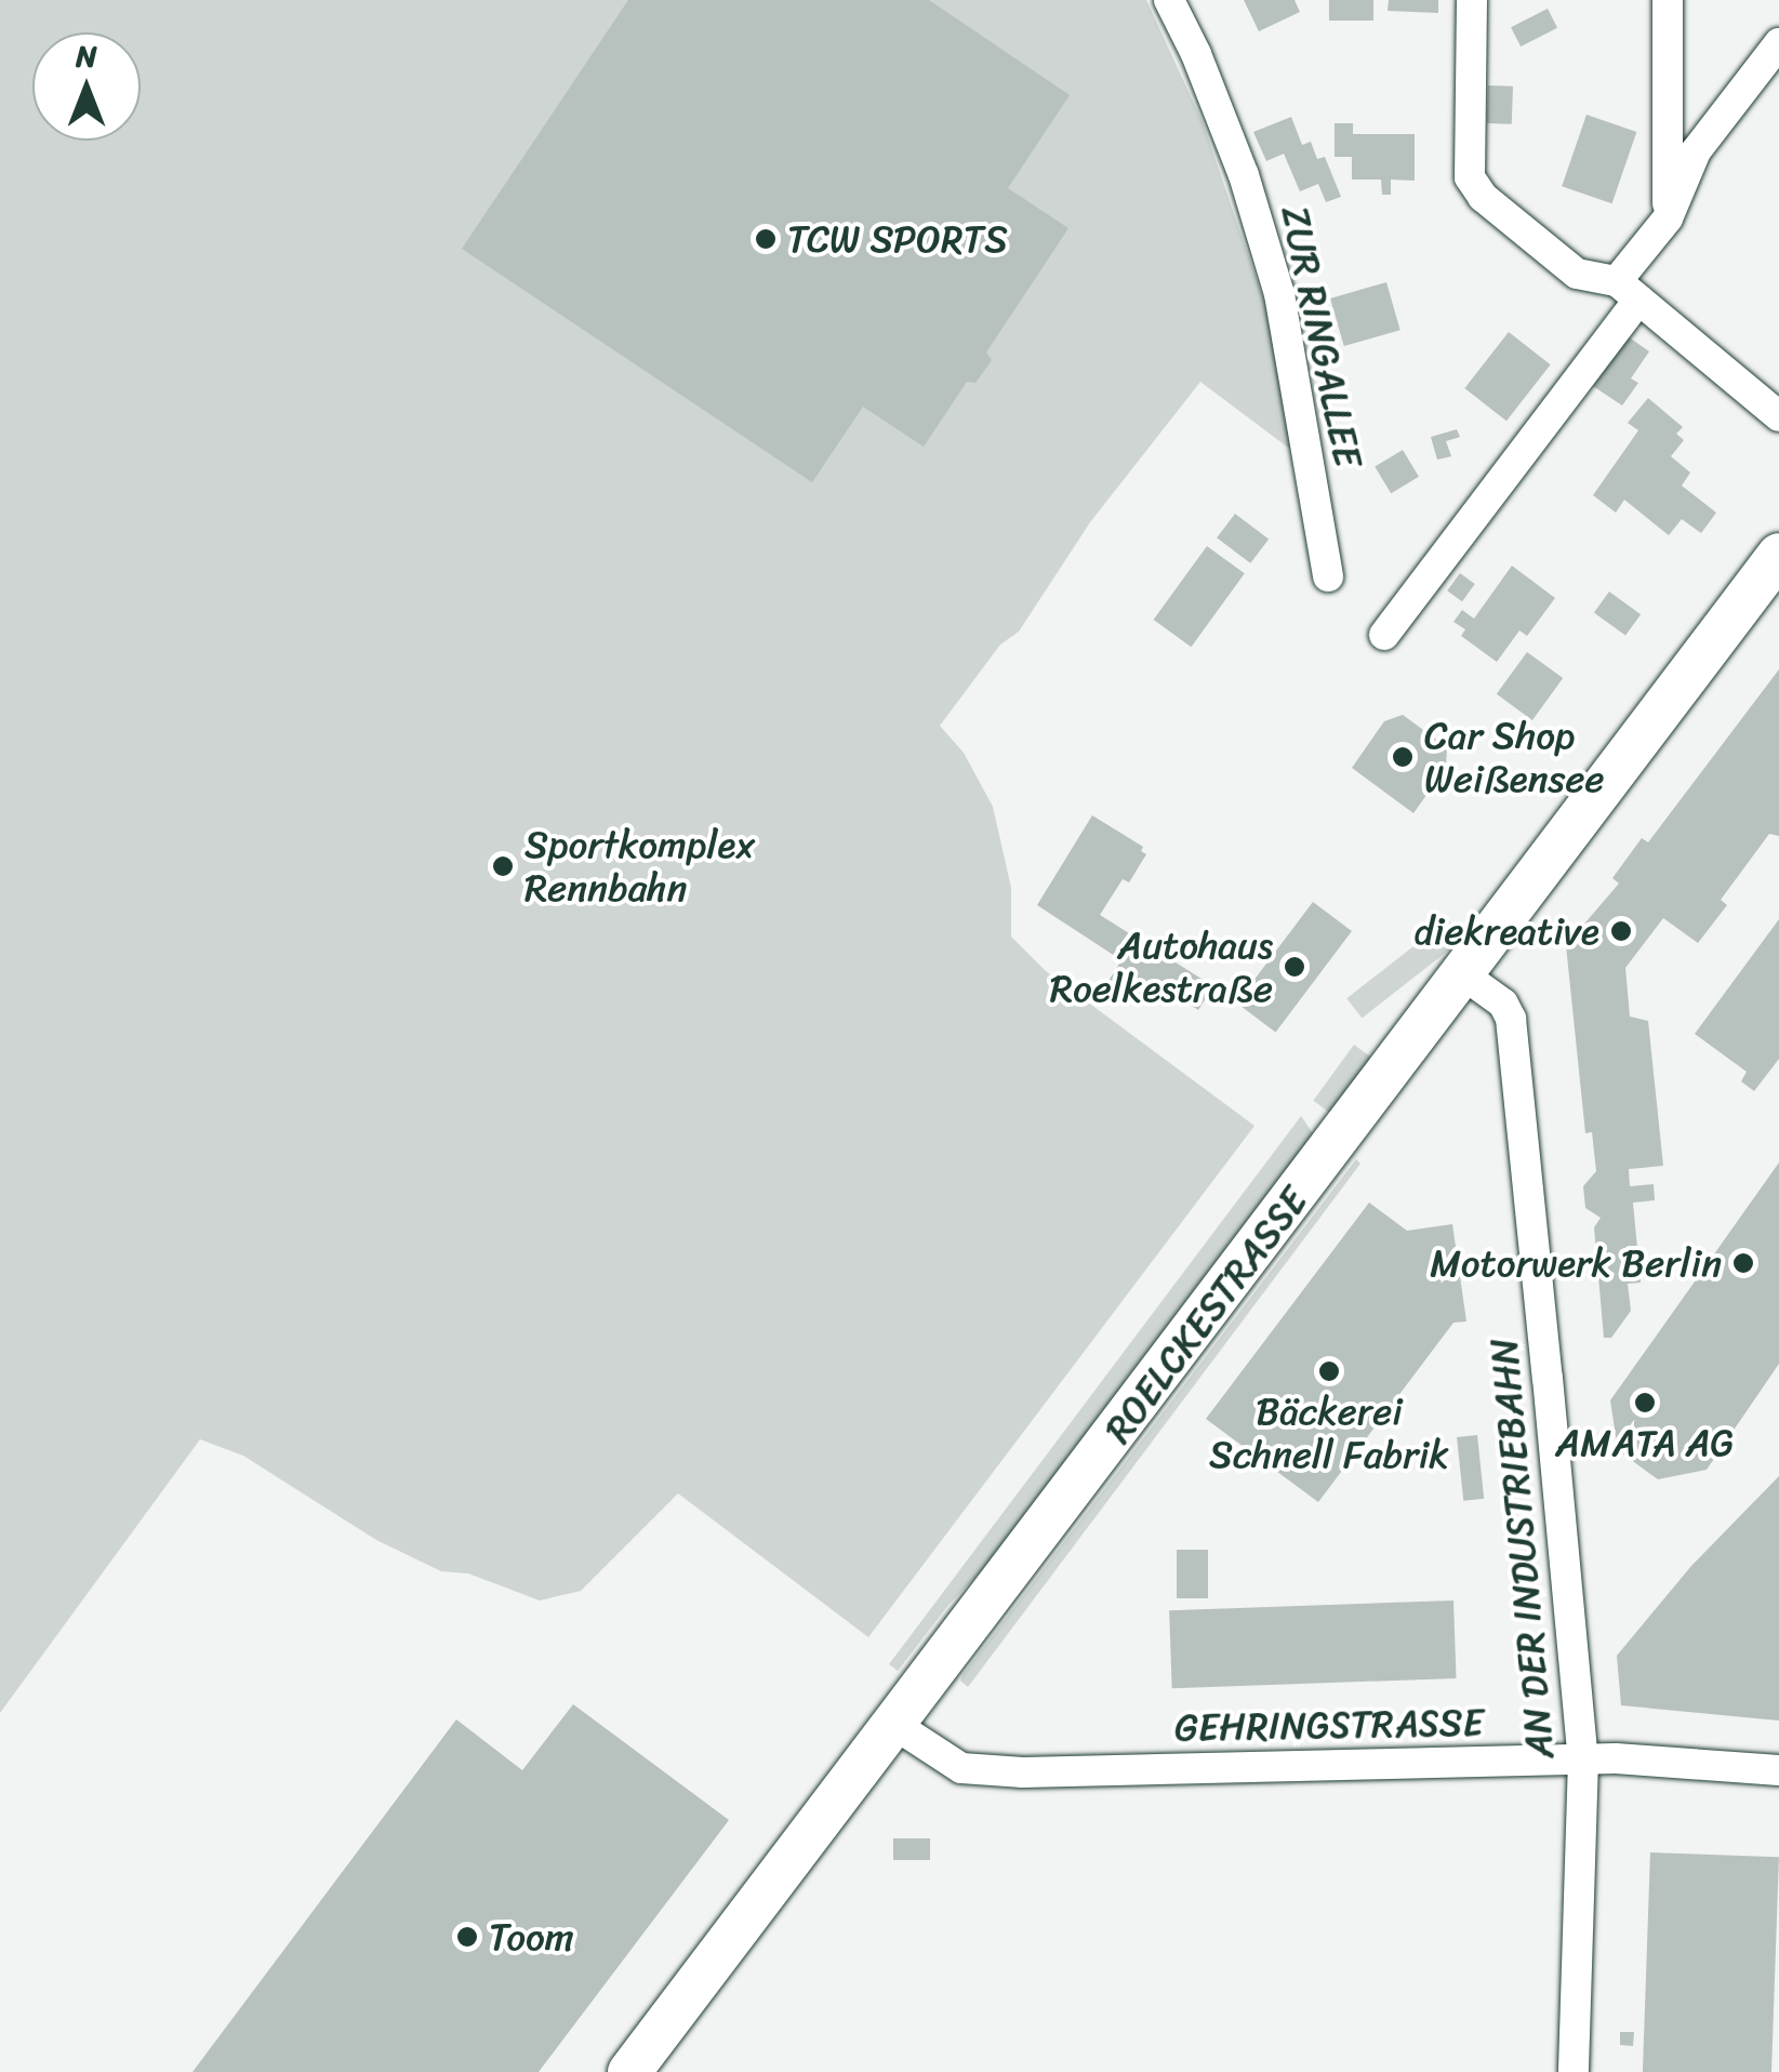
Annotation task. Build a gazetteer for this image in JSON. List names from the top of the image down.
{
  "streets": {
    "main road": ["ROELCKESTRASSE"],
    "street": ["ZUR RINGALLEE", "AN DER INDUSTRIEBAHN", "GEHRINGSTRASSE"]
  },
  "crossings": [
    ["ROELCKESTRASSE", "AN DER INDUSTRIEBAHN"],
    ["ROELCKESTRASSE", "GEHRINGSTRASSE"],
    ["AN DER INDUSTRIEBAHN", "GEHRINGSTRASSE"]
  ],
  "places": [
    "TCW SPORTS",
    "Car Shop Weißensee",
    "Sportkomplex Rennbahn",
    "diekreative",
    "Autohaus Roelkestraße",
    "Motorwerk Berlin",
    "Bäckerei Schnell Fabrik",
    "AMATA AG",
    "Toom"
  ],
  "north": "top"
}
